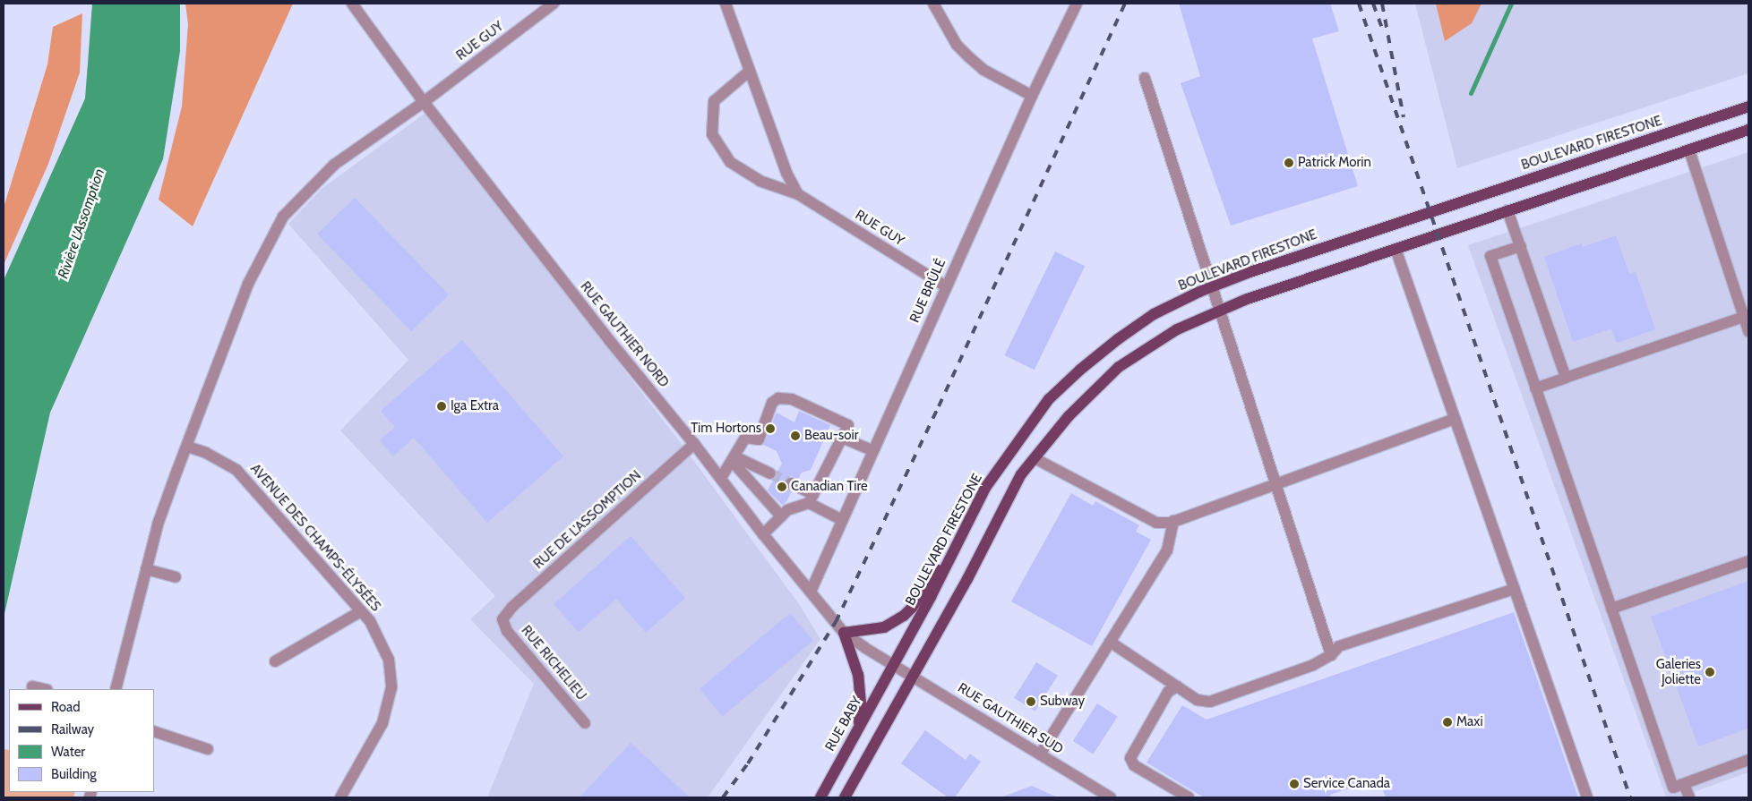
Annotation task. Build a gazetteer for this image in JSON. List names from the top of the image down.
{
  "streets": {
    "main road": ["BOULEVARD FIRESTONE", "RUE BABY"],
    "street": [
      "RUE GUY",
      "RUE BRÛLÉ",
      "RUE GAUTHIER NORD",
      "RUE DE L'ASSOMPTION",
      "AVENUE DES CHAMPS-ÉLYSÉES",
      "RUE RICHELIEU",
      "RUE GAUTHIER SUD"
    ]
  },
  "crossings": [
    ["RUE GUY", "RUE BRÛLÉ"],
    ["RUE GUY", "RUE GAUTHIER NORD"],
    ["BOULEVARD FIRESTONE", "RUE GAUTHIER NORD"],
    ["BOULEVARD FIRESTONE", "RUE GAUTHIER SUD"],
    ["BOULEVARD FIRESTONE", "RUE BABY"],
    ["RUE BRÛLÉ", "RUE GAUTHIER NORD"],
    ["RUE GAUTHIER NORD", "RUE DE L'ASSOMPTION"],
    ["RUE GAUTHIER NORD", "RUE GAUTHIER SUD"],
    ["RUE GAUTHIER NORD", "RUE BABY"],
    ["RUE DE L'ASSOMPTION", "RUE RICHELIEU"],
    ["RUE GAUTHIER SUD", "RUE BABY"]
  ],
  "water": ["Rivière L'Assomption"],
  "places": [
    "Patrick Morin",
    "Iga Extra",
    "Tim Hortons",
    "Beau-soir",
    "Canadian Tire",
    "Galeries Joliette",
    "Subway",
    "Maxi",
    "Service Canada"
  ],
  "legend": [
    "Road",
    "Railway",
    "Water",
    "Building"
  ]
}
